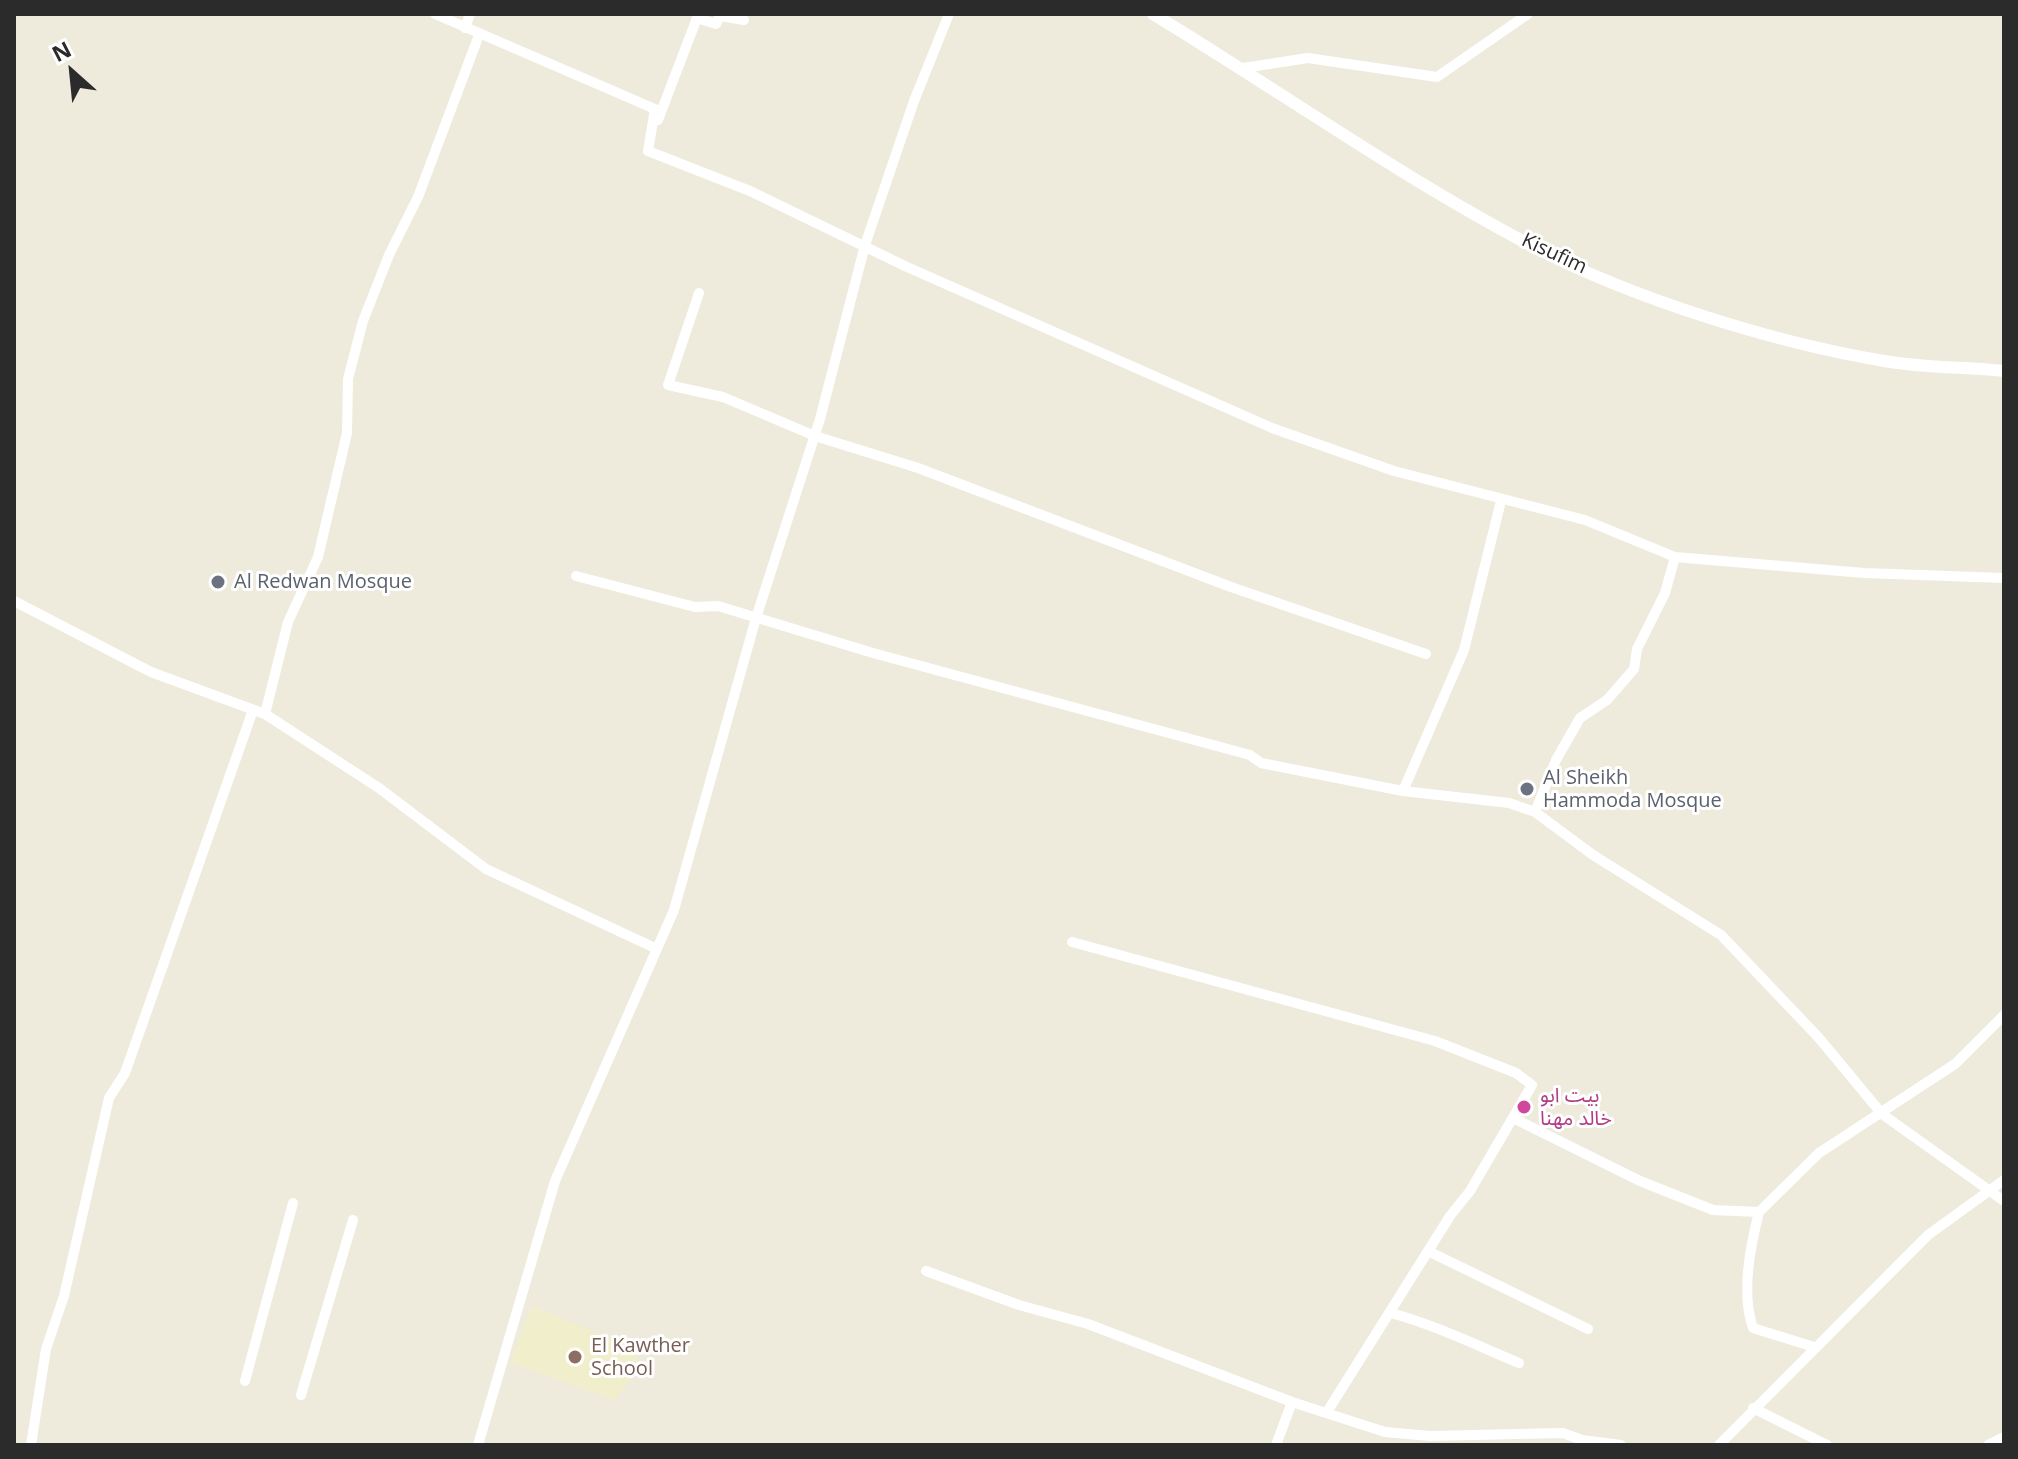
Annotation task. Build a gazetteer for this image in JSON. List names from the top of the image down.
{
  "streets": {
    "street": ["Kisufim"]
  },
  "places": [
    "Al Redwan Mosque",
    "Al Sheikh Hammoda Mosque",
    "بيت ابو خالد مهنا",
    "El Kawther School"
  ],
  "north": "top left"
}
